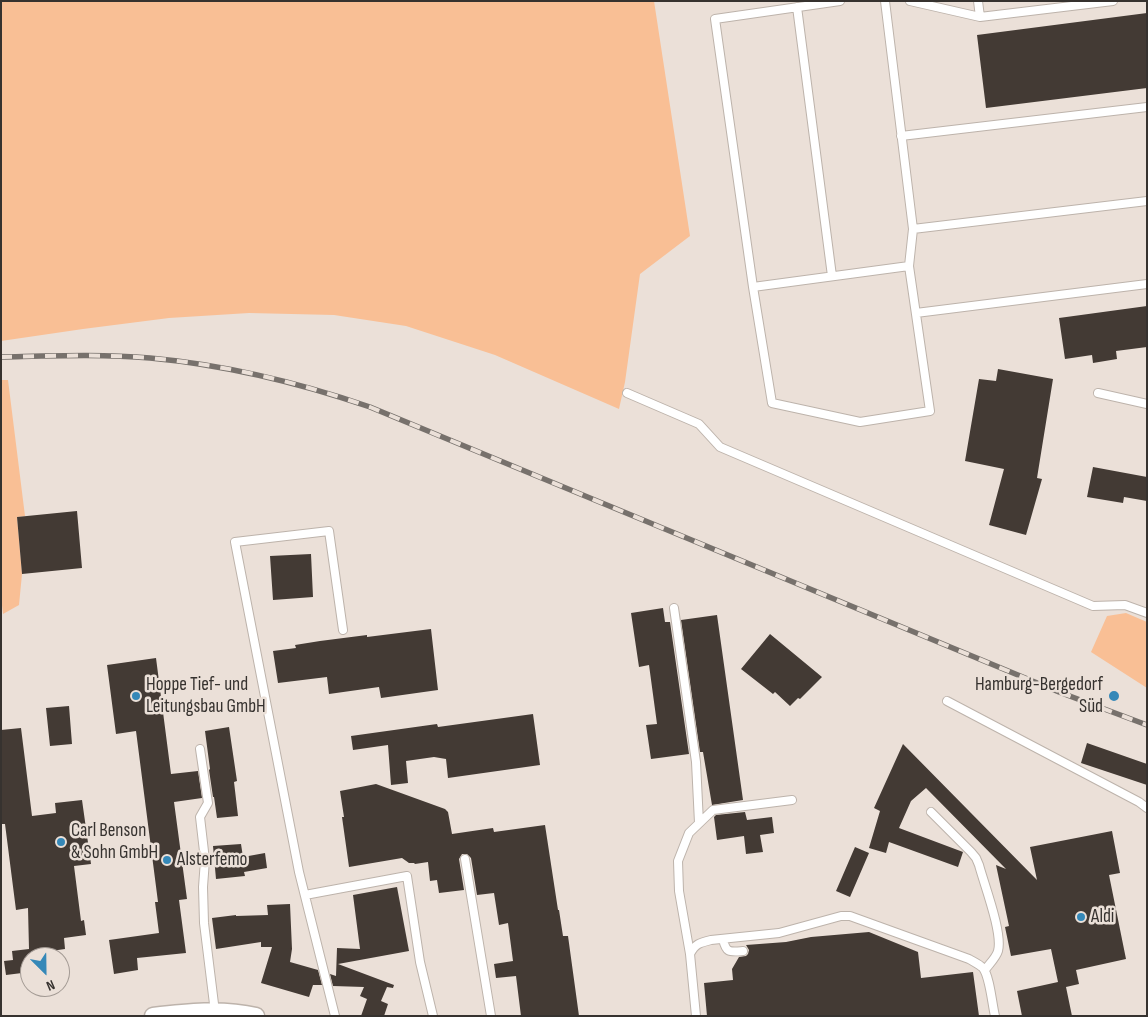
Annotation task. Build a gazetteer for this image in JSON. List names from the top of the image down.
{
  "places": [
    "Hoppe Tief- und Leitungsbau GmbH",
    "Hamburg-Bergedorf Süd",
    "Carl Benson & Sohn GmbH",
    "Alsterfemo",
    "Aldi"
  ],
  "north": "bottom right"
}
